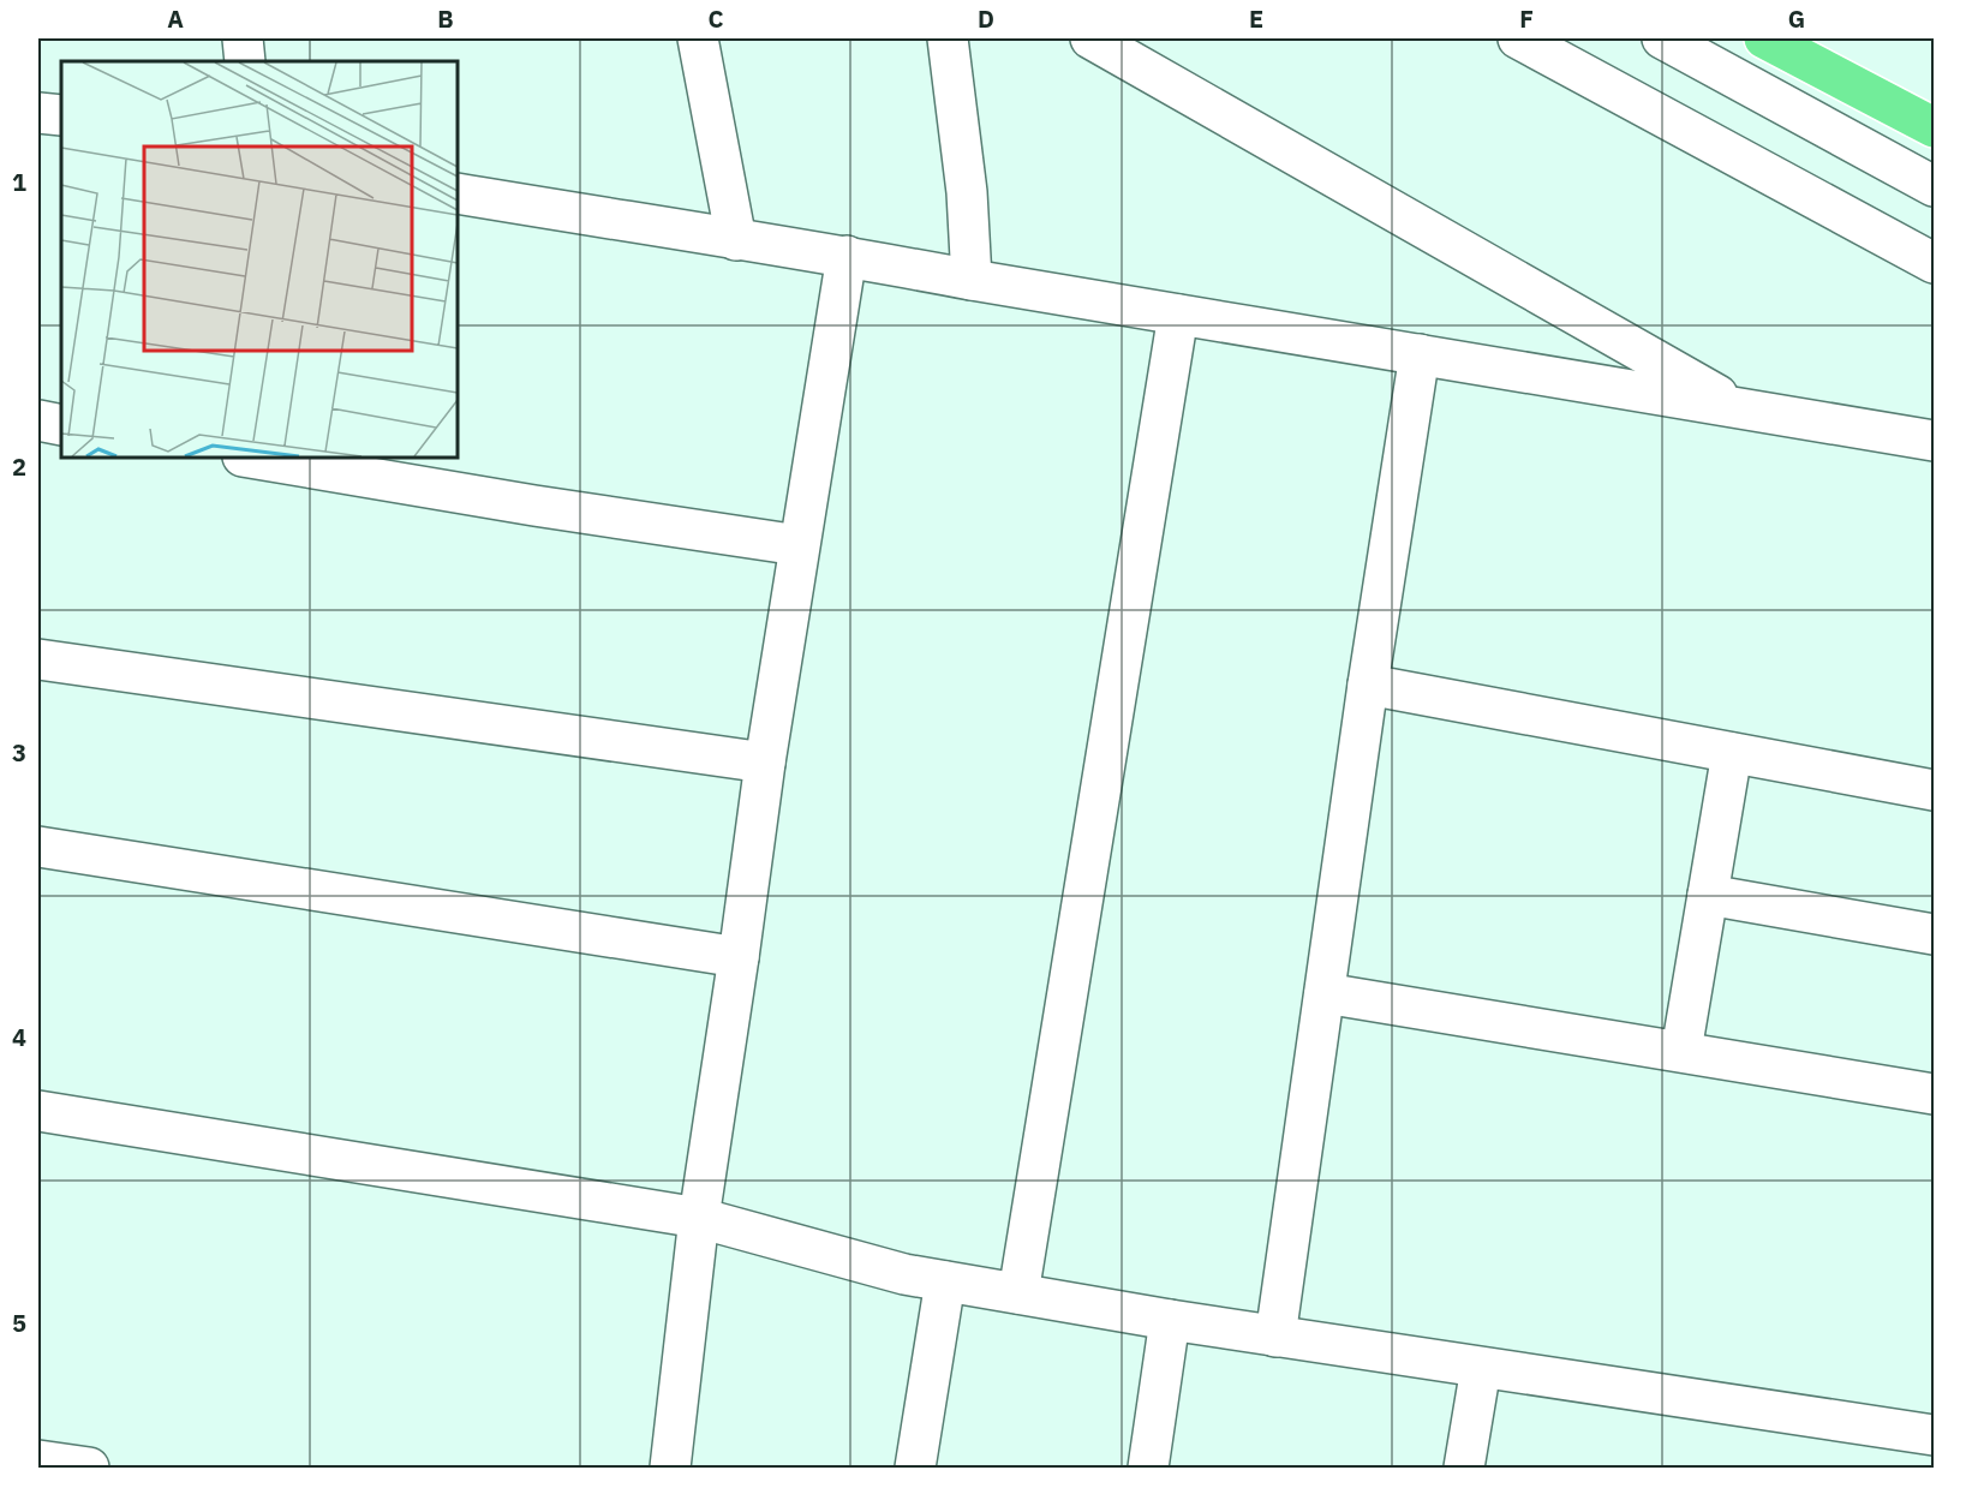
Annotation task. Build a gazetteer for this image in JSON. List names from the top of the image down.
{
  "grid": {
    "columns": [
      "A",
      "B",
      "C",
      "D",
      "E",
      "F",
      "G"
    ],
    "rows": [
      "1",
      "2",
      "3",
      "4",
      "5"
    ]
  }
}
